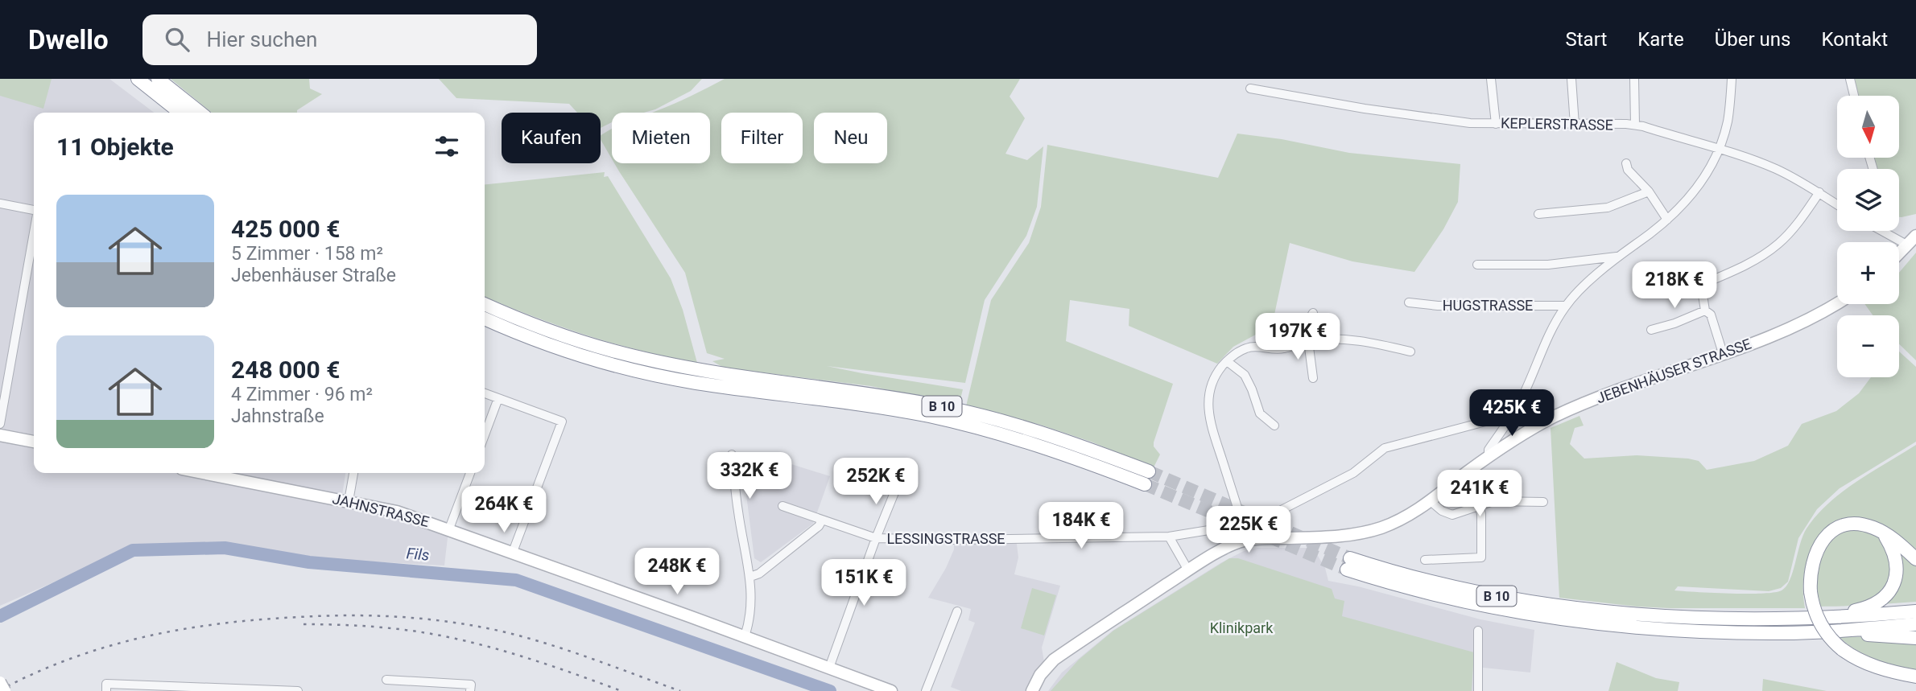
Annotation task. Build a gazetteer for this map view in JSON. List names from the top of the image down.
{
  "streets": {
    "highway": ["B 10"],
    "main road": ["JEBENHÄUSER STRASSE", "JAHNSTRASSE"],
    "street": ["KEPLERSTRASSE", "HUGSTRASSE", "LESSINGSTRASSE"]
  },
  "water": ["Fils"],
  "parks": ["Klinikpark"],
  "north": "bottom",
  "page": {
    "header": "Dwello",
    "search": "Hier suchen",
    "nav": [
      "Start",
      "Karte",
      "Über uns",
      "Kontakt"
    ],
    "map_buttons": ["+", "−"],
    "chip": [
      "Kaufen",
      "Mieten",
      "Filter",
      "Neu"
    ],
    "heading": "11 Objekte",
    "list": [
      {
        "name": "425 000 €",
        "note": "5 Zimmer · 158 m² · Jebenhäuser Straße"
      },
      {
        "name": "248 000 €",
        "note": "4 Zimmer · 96 m² · Jahnstraße"
      }
    ],
    "price": [
      "218K €",
      "197K €",
      "425K €",
      "332K €",
      "252K €",
      "241K €",
      "264K €",
      "184K €",
      "225K €",
      "248K €",
      "151K €"
    ]
  }
}
